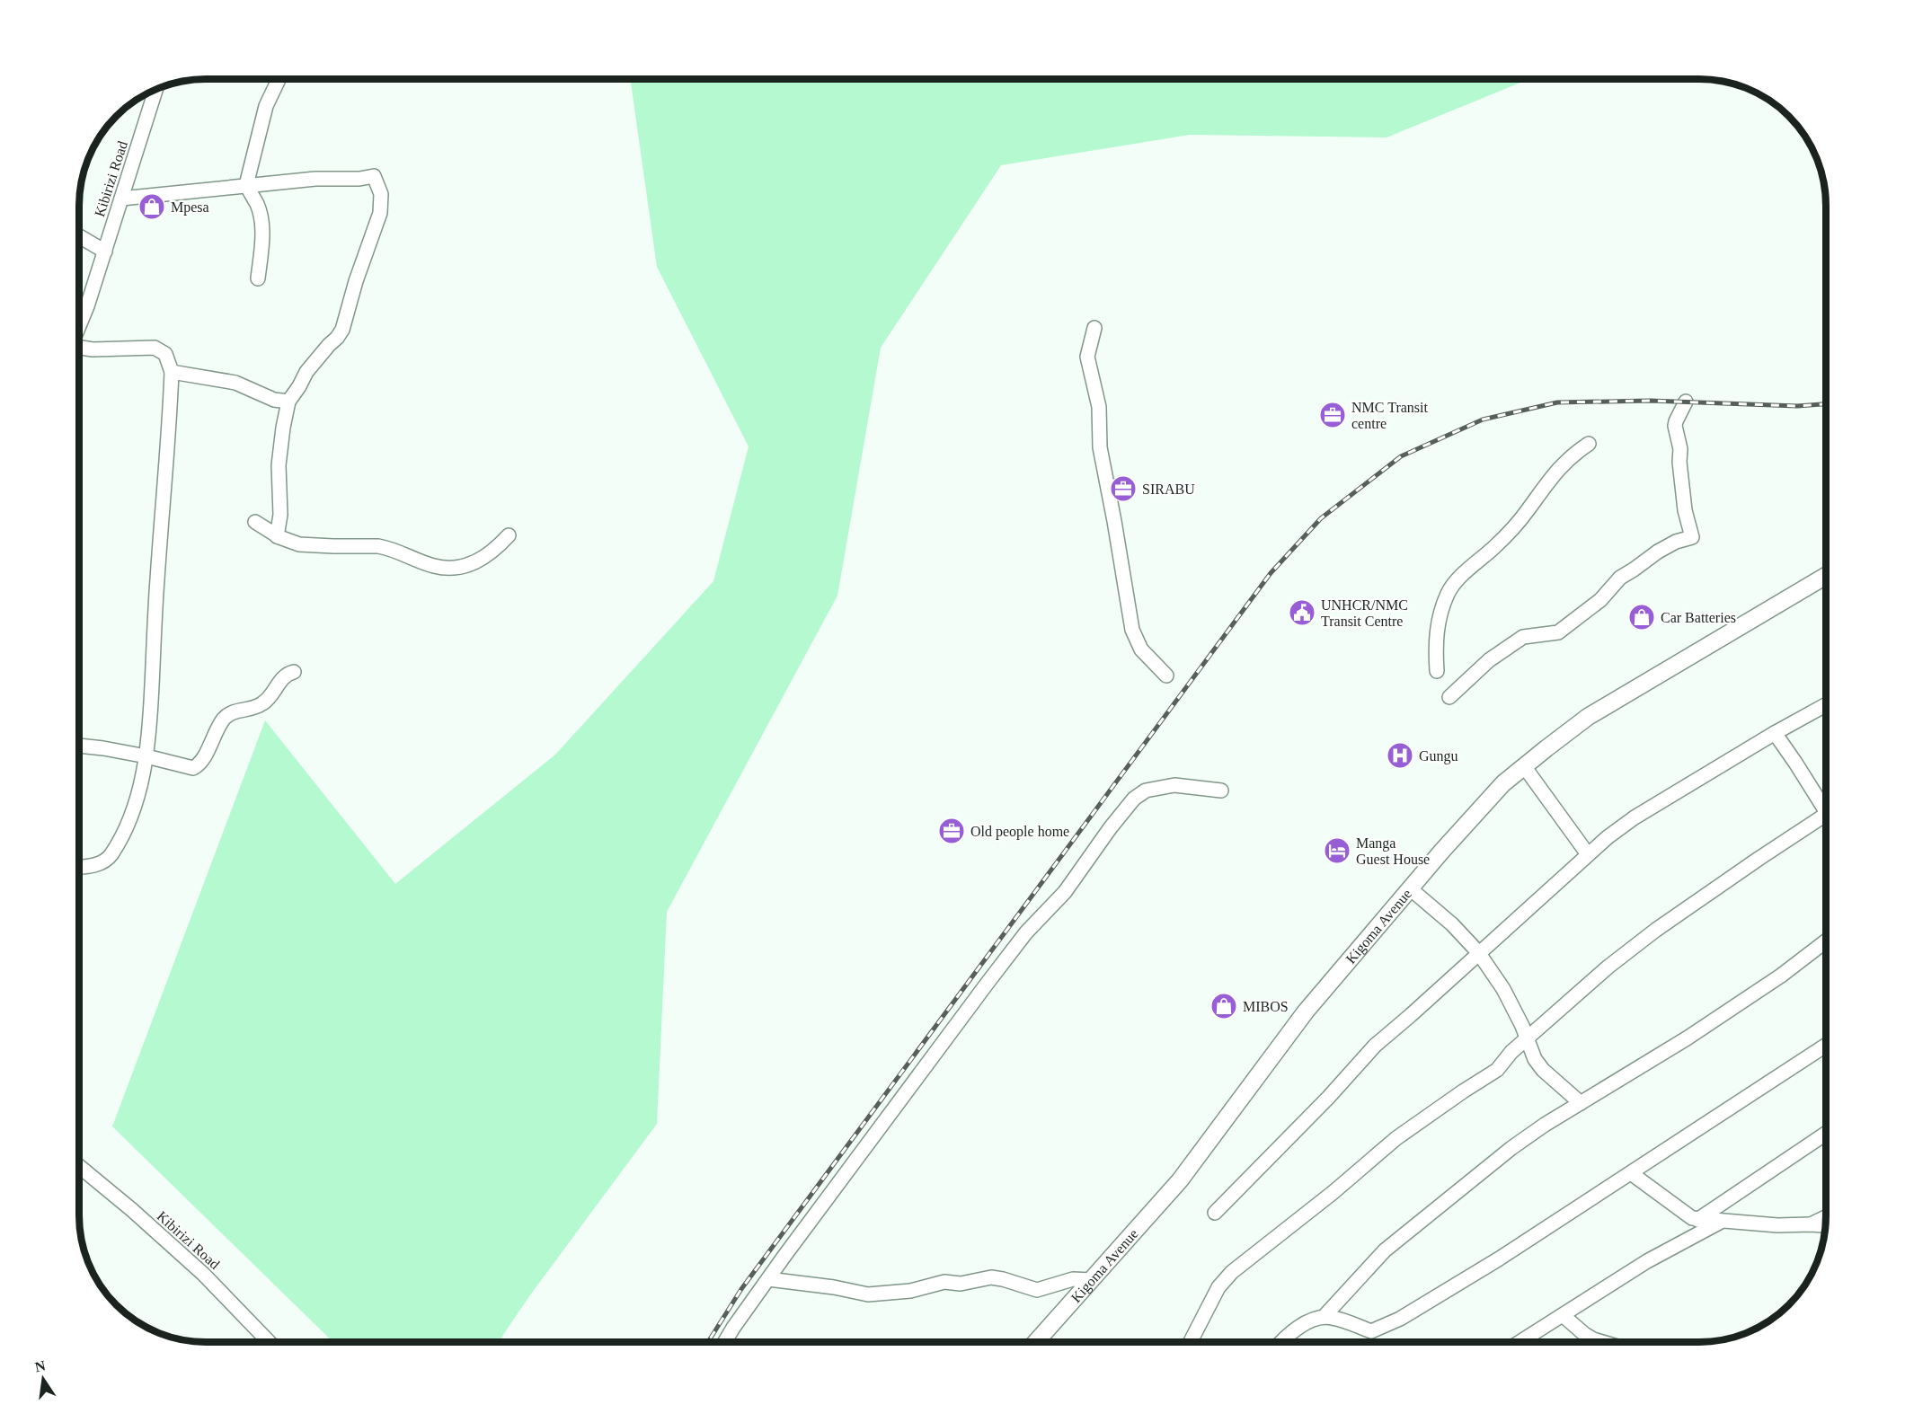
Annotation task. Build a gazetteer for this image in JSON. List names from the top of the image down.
{
  "streets": {
    "main road": ["Kigoma Avenue"],
    "street": ["Kibirizi Road"]
  },
  "places": {
    "shop": ["Mpesa", "Car Batteries", "MIBOS"],
    "office": ["NMC Transit centre", "SIRABU", "Old people home"],
    "public building": ["UNHCR/NMC Transit Centre"],
    "hospital": ["Gungu"],
    "hotel": ["Manga Guest House"]
  },
  "north": "top"
}
